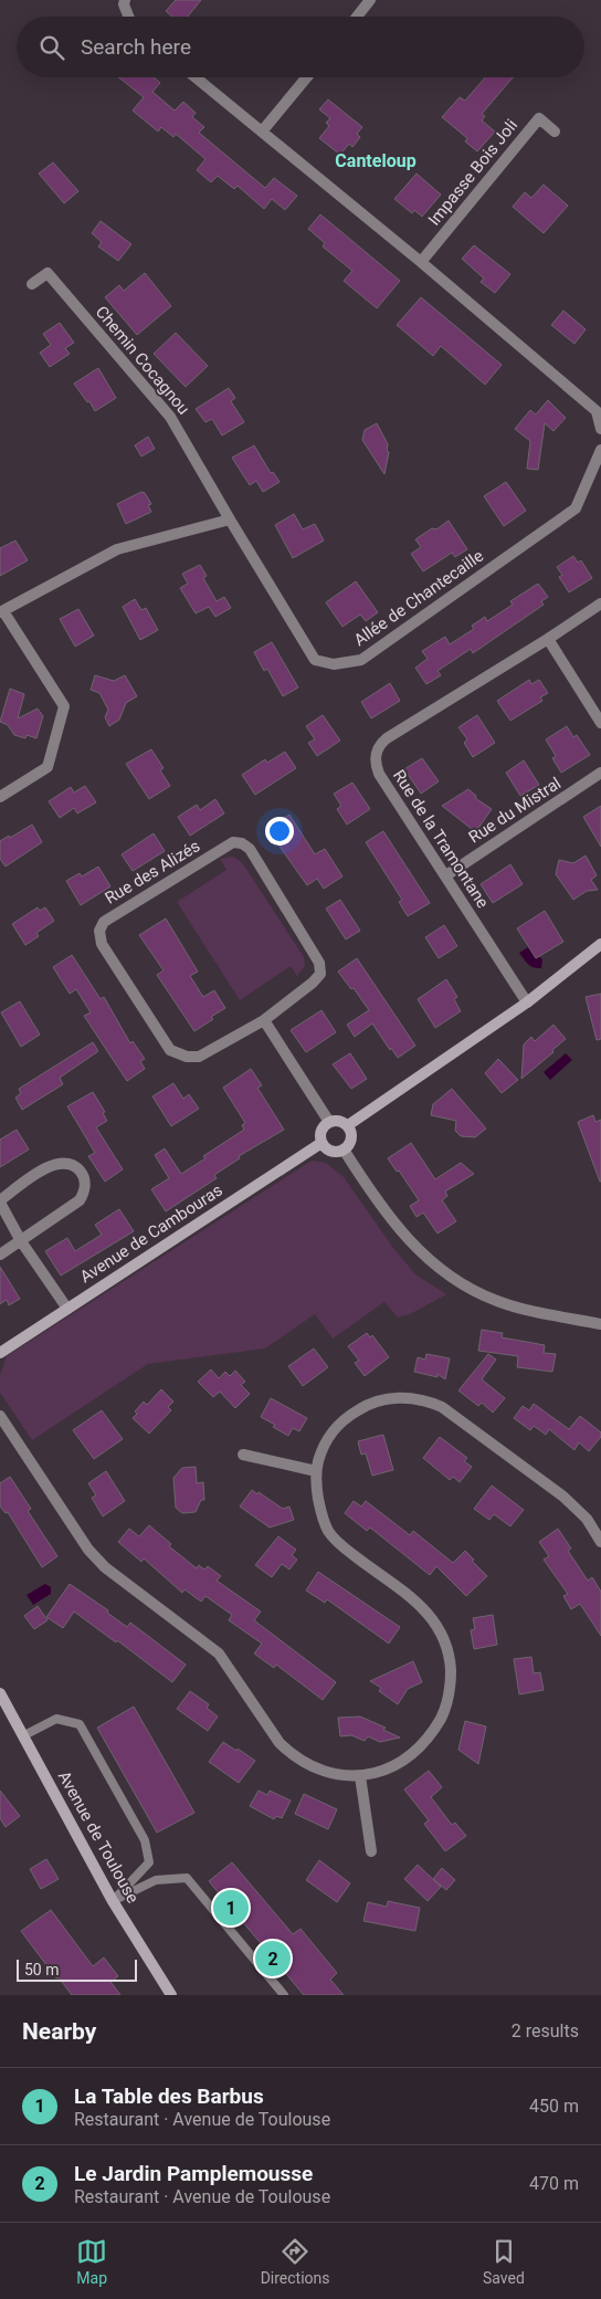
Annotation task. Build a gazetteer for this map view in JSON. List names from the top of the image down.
{
  "streets": {
    "street": [
      "Impasse Bois Joli",
      "Chemin Cocagnou",
      "Allée de Chantecaille",
      "Rue du Mistral",
      "Rue de la Tramontane",
      "Rue des Alizés",
      "Avenue de Cambouras",
      "Avenue de Toulouse"
    ]
  },
  "crossings": [
    ["Chemin Cocagnou", "Allée de Chantecaille"],
    ["Rue du Mistral", "Rue de la Tramontane"]
  ],
  "districts": ["Canteloup"],
  "scale_bar": "50 m",
  "page": {
    "search": "Search here",
    "pins": ["1", "2"],
    "scale": "50 m",
    "heading": ["Nearby", "2 results"],
    "list": [
      {
        "mark": "1",
        "name": "La Table des Barbus",
        "note": "Restaurant · Avenue de Toulouse",
        "value": "450 m"
      },
      {
        "mark": "2",
        "name": "Le Jardin Pamplemousse",
        "note": "Restaurant · Avenue de Toulouse",
        "value": "470 m"
      }
    ],
    "nav": ["Map", "Directions", "Saved"]
  }
}
